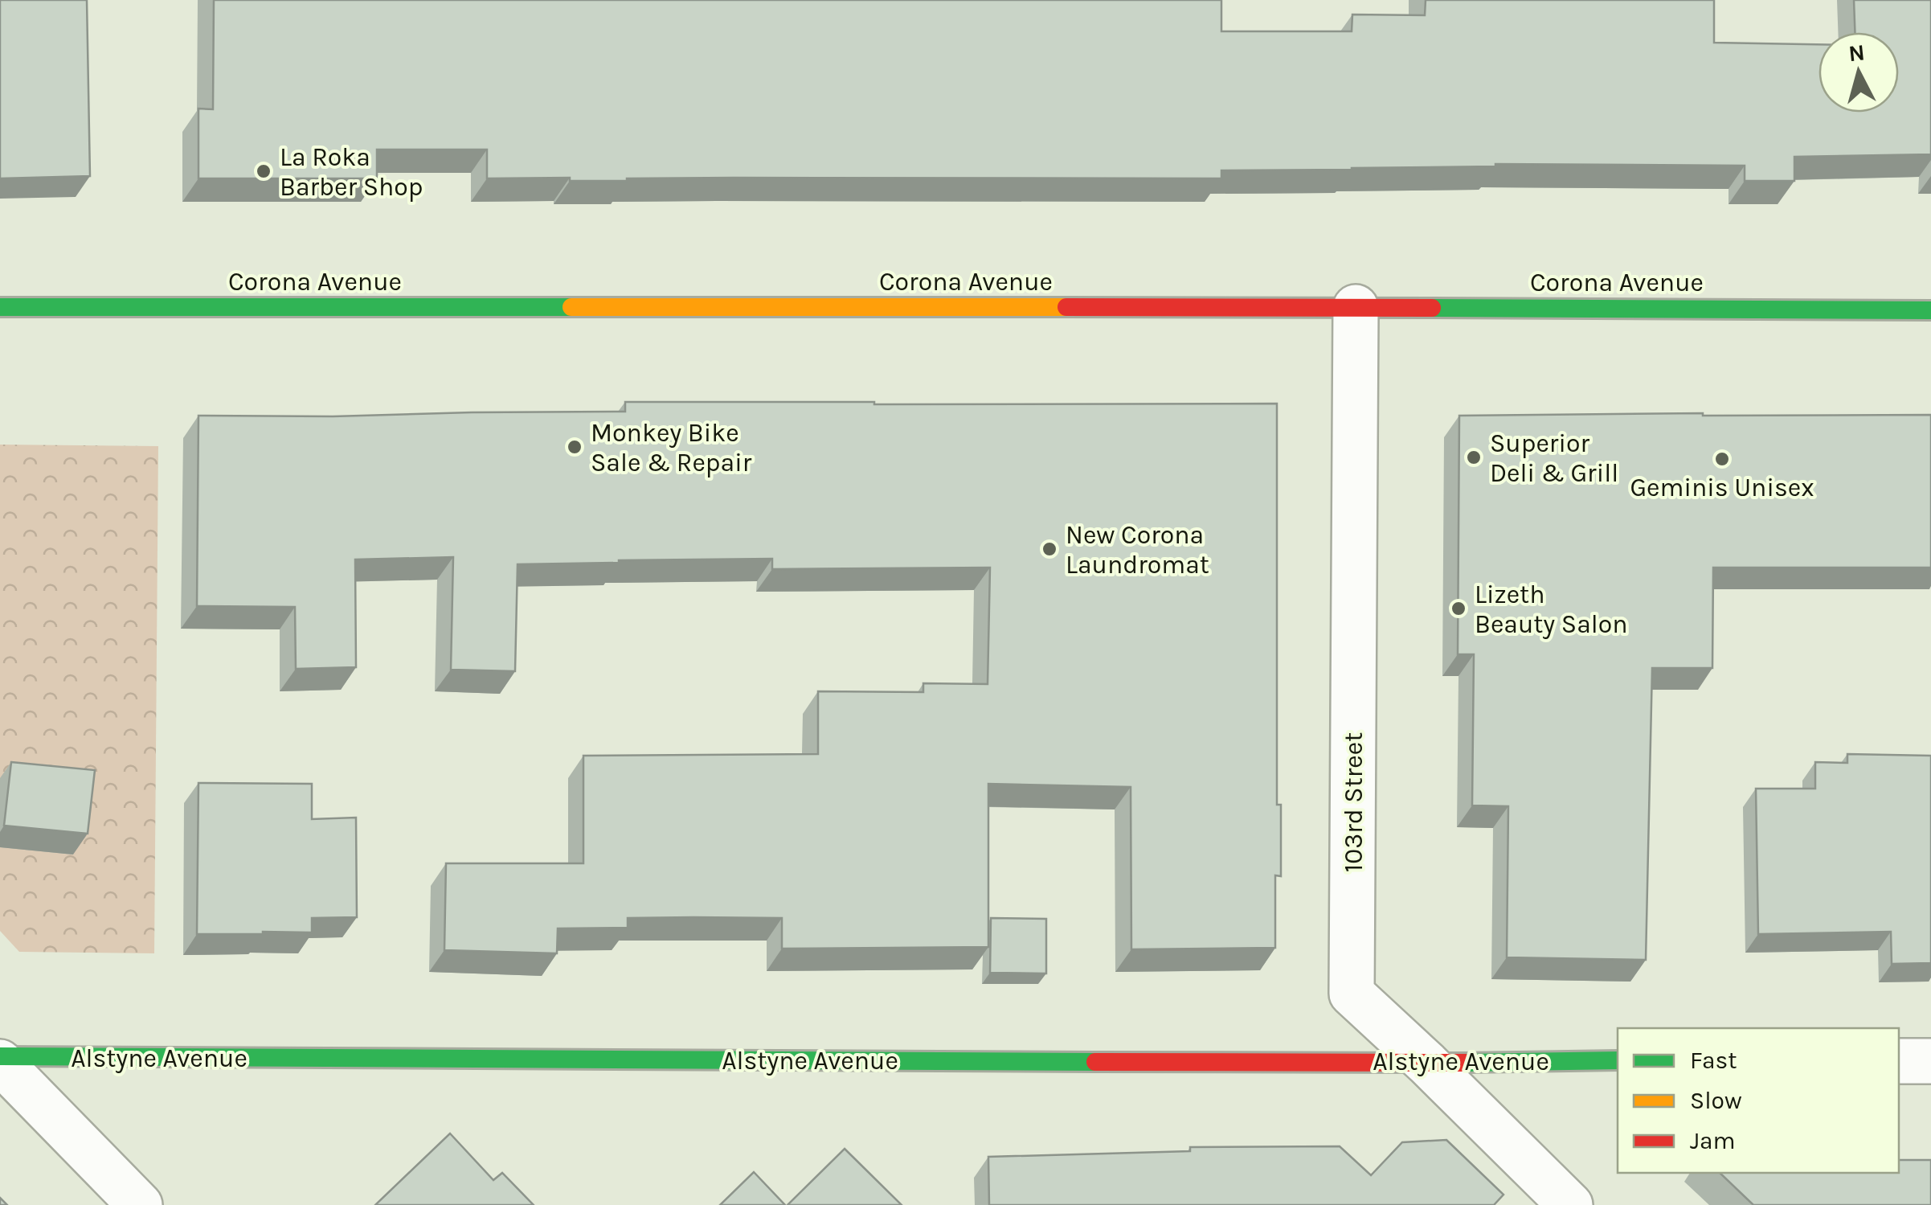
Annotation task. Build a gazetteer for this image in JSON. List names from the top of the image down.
{
  "streets": {
    "street": ["Corona Avenue", "103rd Street", "Alstyne Avenue"]
  },
  "crossings": [
    ["Corona Avenue", "103rd Street"],
    ["103rd Street", "Alstyne Avenue"]
  ],
  "places": [
    "La Roka Barber Shop",
    "Monkey Bike Sale & Repair",
    "Superior Deli & Grill",
    "Geminis Unisex",
    "New Corona Laundromat",
    "Lizeth Beauty Salon"
  ],
  "legend": ["Fast", "Slow", "Jam"],
  "north": "top"
}
